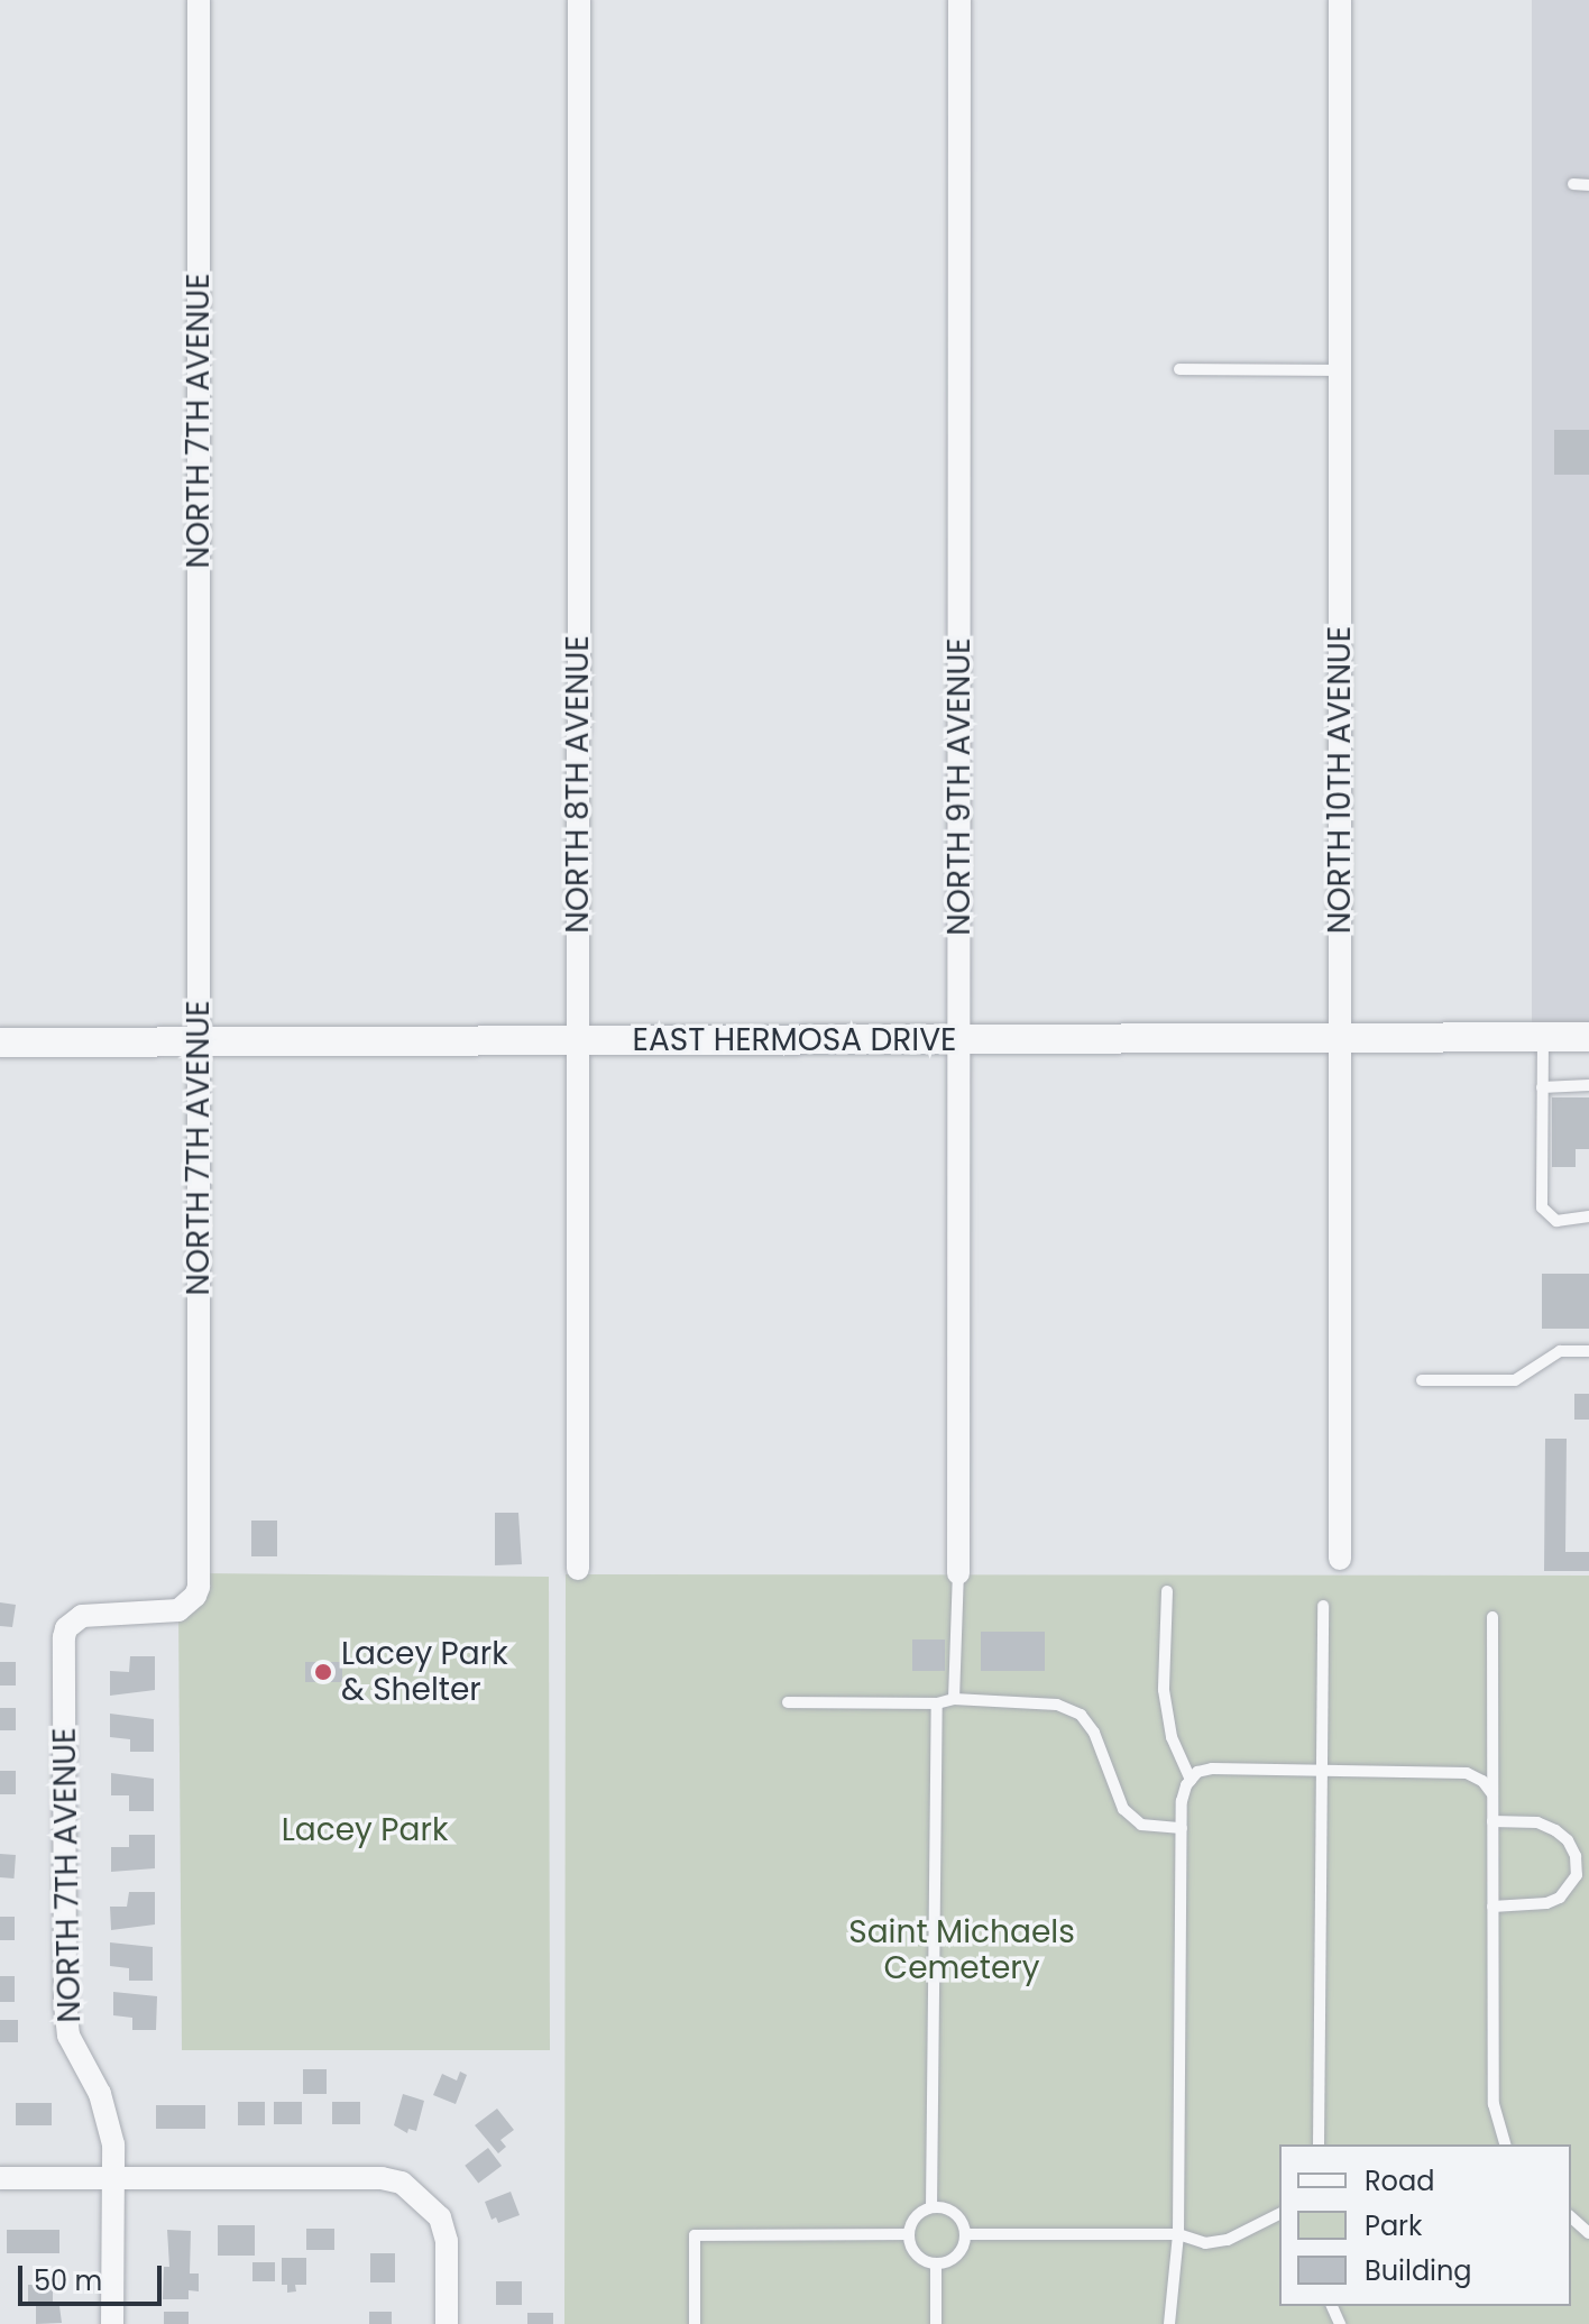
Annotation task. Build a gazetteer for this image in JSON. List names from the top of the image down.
{
  "streets": {
    "street": [
      "NORTH 7TH AVENUE",
      "NORTH 10TH AVENUE",
      "NORTH 8TH AVENUE",
      "NORTH 9TH AVENUE",
      "EAST HERMOSA DRIVE"
    ]
  },
  "crossings": [
    ["NORTH 7TH AVENUE", "EAST HERMOSA DRIVE"],
    ["NORTH 10TH AVENUE", "EAST HERMOSA DRIVE"],
    ["NORTH 8TH AVENUE", "EAST HERMOSA DRIVE"],
    ["NORTH 9TH AVENUE", "EAST HERMOSA DRIVE"]
  ],
  "parks": ["Lacey Park", "Saint Michaels Cemetery"],
  "places": ["Lacey Park & Shelter"],
  "legend": ["Road", "Park", "Building"],
  "scale_bar": "50 m"
}
